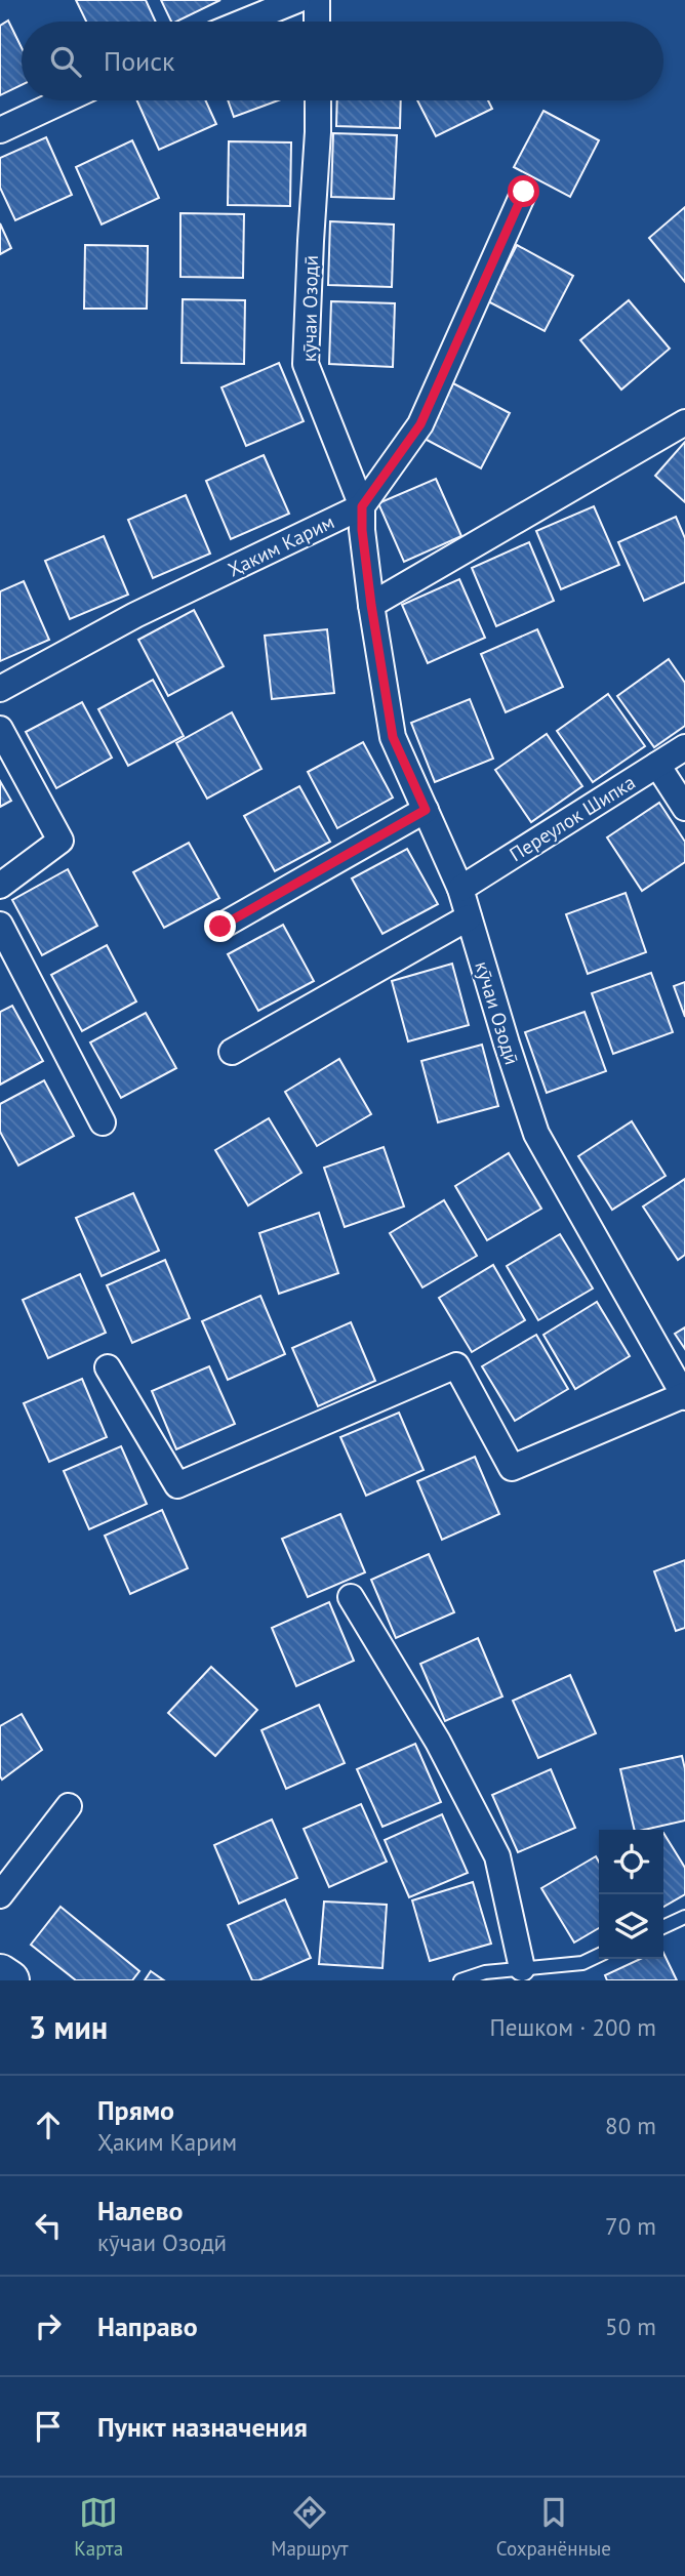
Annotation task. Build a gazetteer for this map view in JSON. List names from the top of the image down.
{
  "streets": {
    "street": ["кӯчаи Озодӣ", "Ҳаким Карим", "Переулок Шипка"]
  },
  "crossings": [
    ["кӯчаи Озодӣ", "Ҳаким Карим"],
    ["кӯчаи Озодӣ", "Переулок Шипка"]
  ],
  "page": {
    "search": "Поиск",
    "heading": ["3 мин", "Пешком · 200 m"],
    "list": [
      ["Прямо", "Ҳаким Карим", "80 m"],
      ["Налево", "кӯчаи Озодӣ", "70 m"],
      ["Направо", "50 m"],
      "Пункт назначения"
    ],
    "nav": ["Карта", "Маршрут", "Сохранённые"]
  }
}
